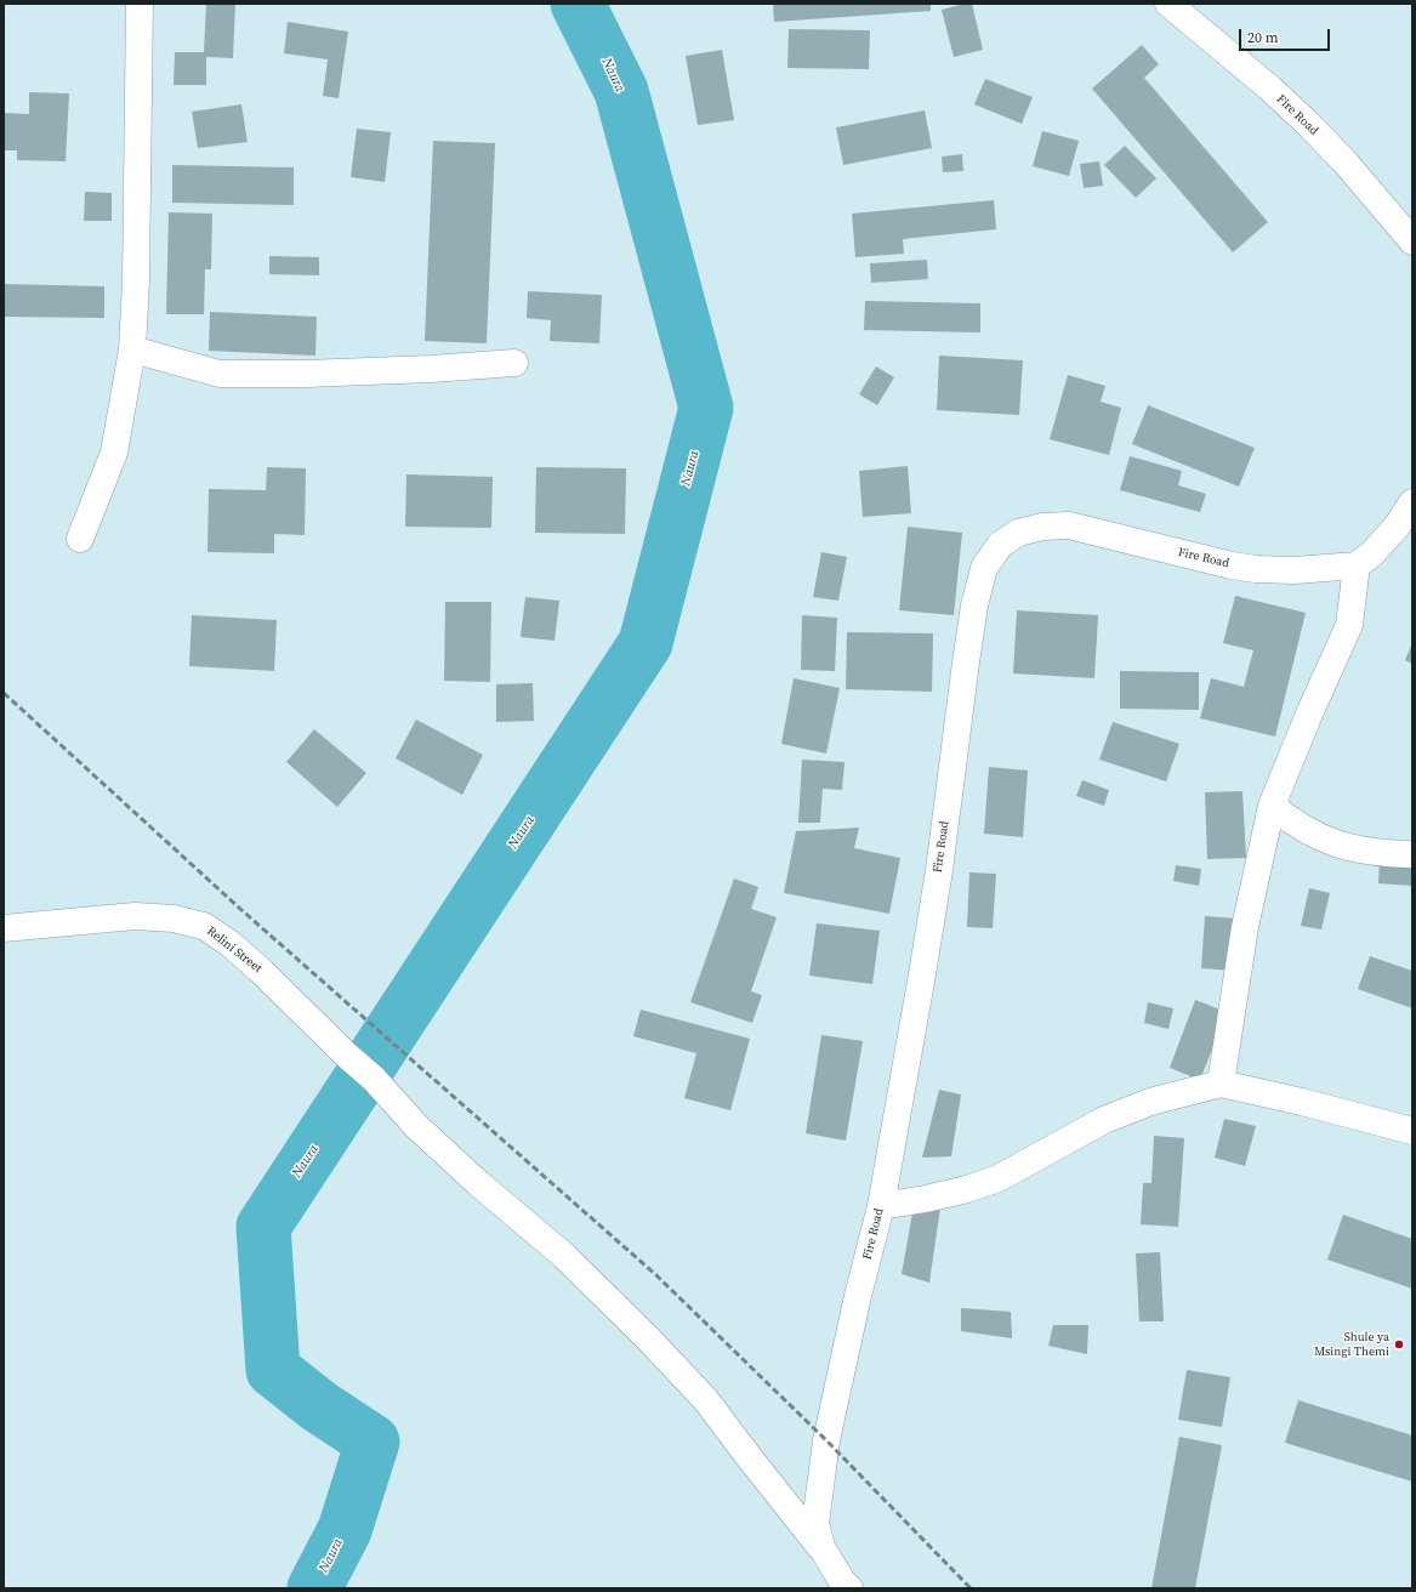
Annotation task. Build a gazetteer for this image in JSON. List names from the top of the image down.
{
  "streets": {
    "street": ["Fire Road", "Relini Street"]
  },
  "crossings": [
    ["Fire Road", "Relini Street"]
  ],
  "water": ["Naura"],
  "places": ["Shule ya Msingi Themi"],
  "scale_bar": "20 m"
}
